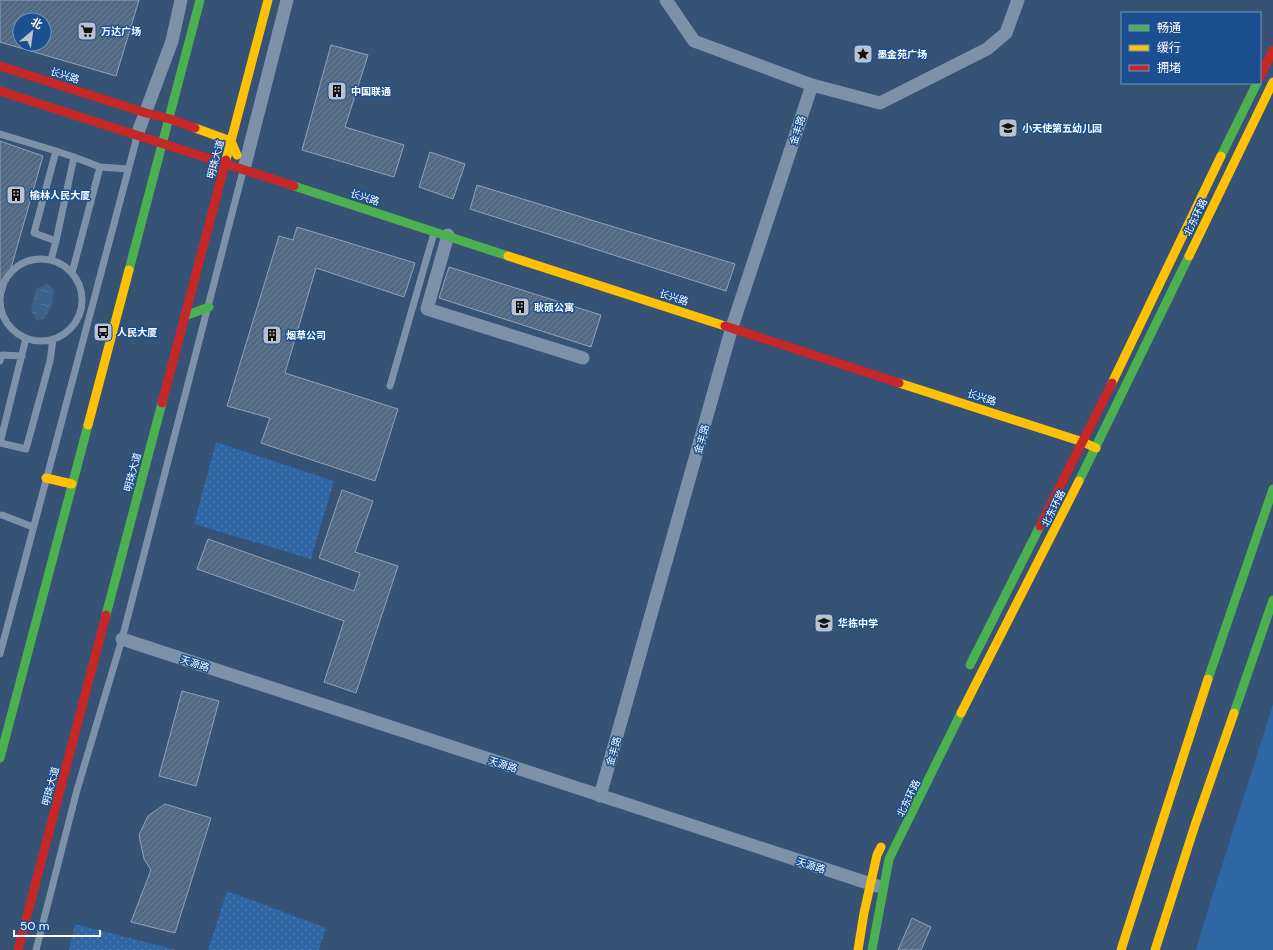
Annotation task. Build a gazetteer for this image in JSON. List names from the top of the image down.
{
  "streets": {
    "main road": ["长兴路", "明珠大道", "北东环路"],
    "street": ["金丰路", "天源路"]
  },
  "crossings": [
    ["长兴路", "金丰路"],
    ["长兴路", "明珠大道"],
    ["长兴路", "北东环路"],
    ["金丰路", "天源路"],
    ["北东环路", "天源路"]
  ],
  "places": {
    "supermarket": ["万达广场"],
    "place": ["墨金苑广场"],
    "building": [
      "中国联通",
      "榆林人民大厦",
      "耿硕公寓",
      "烟草公司"
    ],
    "school or university": ["小天使第五幼儿园", "华栋中学"],
    "bus stop": ["人民大厦"]
  },
  "legend": ["畅通", "缓行", "拥堵"],
  "scale_bar": "50 m",
  "north": "top right"
}
